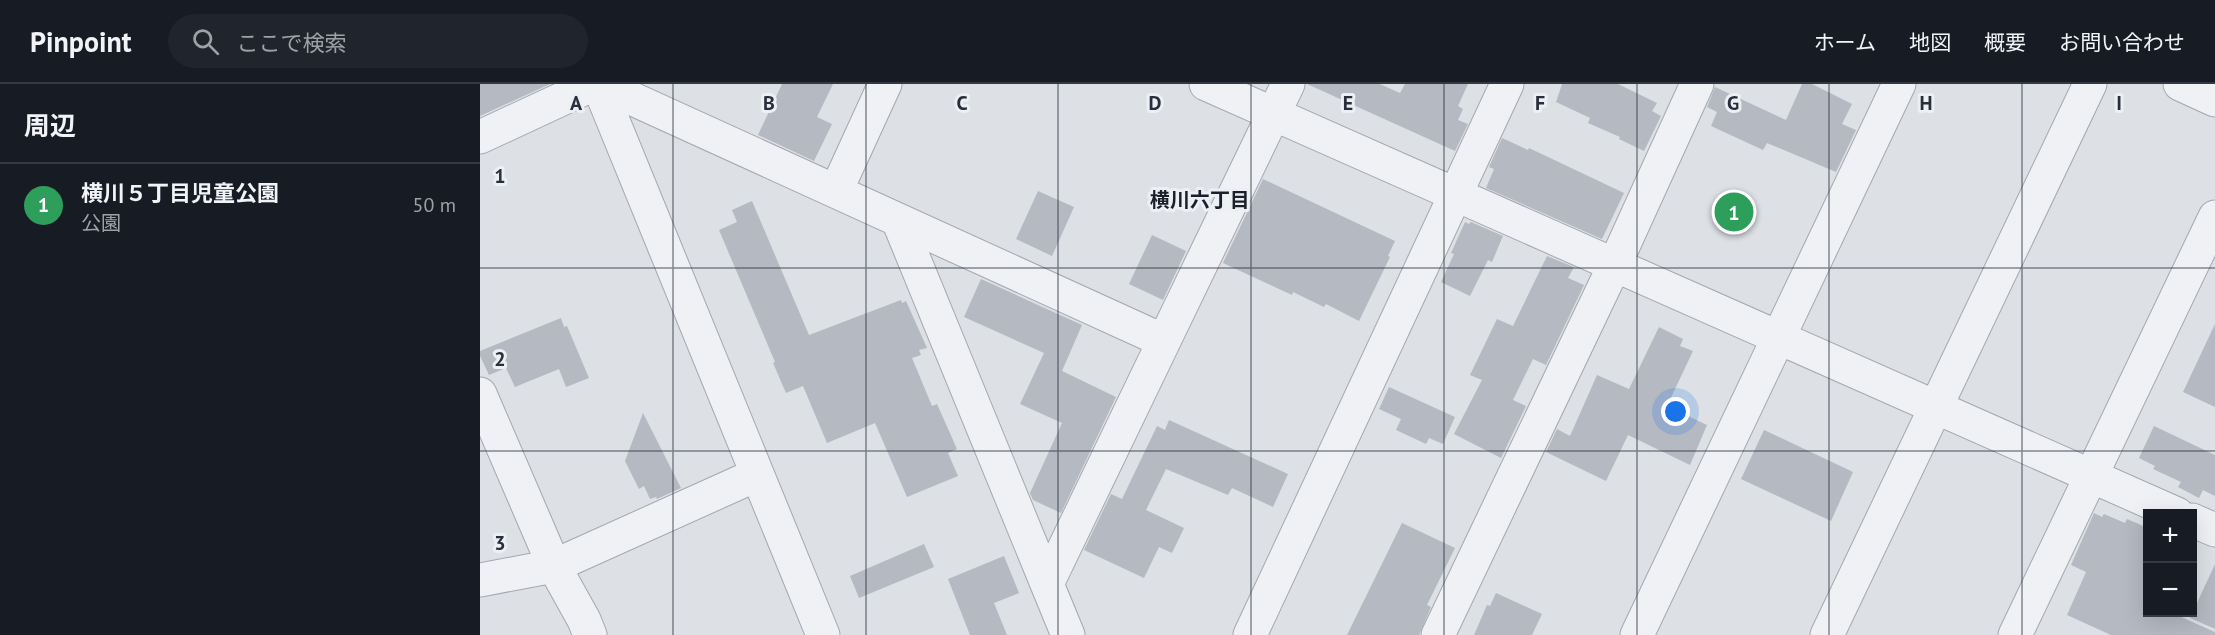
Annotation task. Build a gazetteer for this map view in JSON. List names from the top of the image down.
{
  "districts": ["横川六丁目"],
  "page": {
    "header": "Pinpoint",
    "search": "ここで検索",
    "nav": [
      "ホーム",
      "地図",
      "概要",
      "お問い合わせ"
    ],
    "heading": "周辺",
    "list": [
      {
        "mark": "1",
        "name": "横川５丁目児童公園",
        "note": "公園",
        "value": "50 m"
      }
    ],
    "pins": "1",
    "map_buttons": ["+", "−"]
  },
  "grid": {
    "columns": [
      "A",
      "B",
      "C",
      "D",
      "E",
      "F",
      "G",
      "H",
      "I"
    ],
    "rows": ["1", "2", "3"]
  }
}
